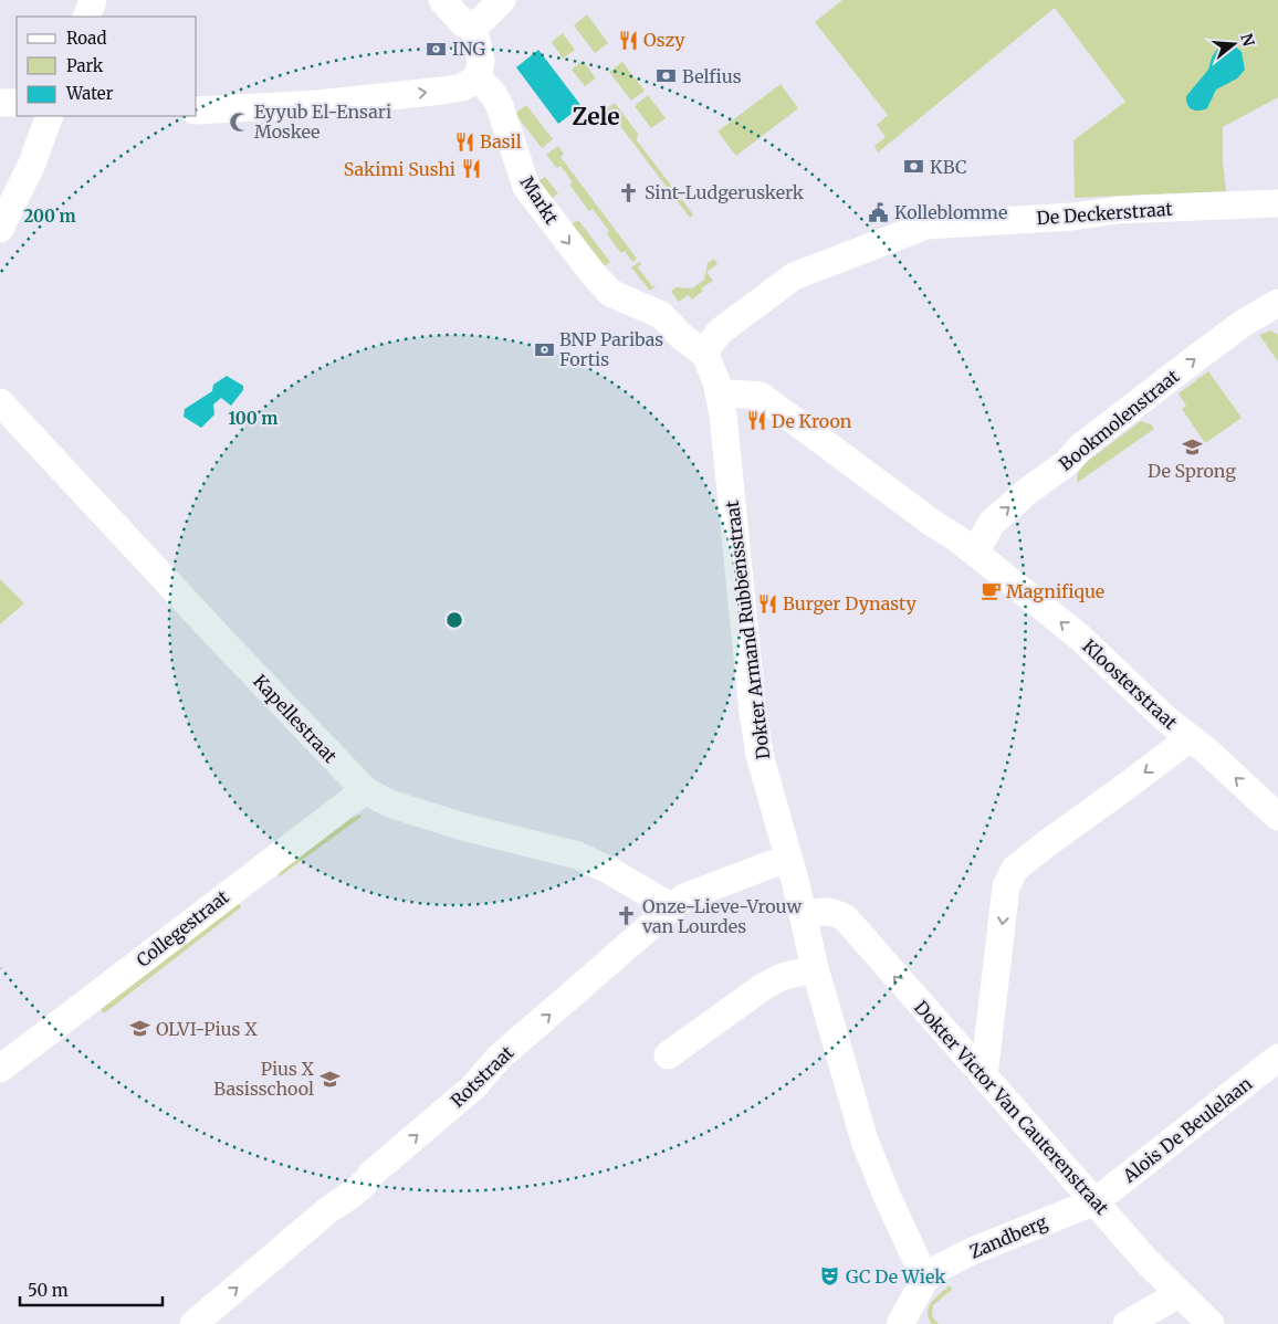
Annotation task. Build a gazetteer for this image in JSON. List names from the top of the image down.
{
  "streets": {
    "street": [
      "Markt",
      "De Deckerstraat",
      "Bookmolenstraat",
      "Dokter Armand Rubbensstraat",
      "Kloosterstraat",
      "Kapellestraat",
      "Collegestraat",
      "Rotstraat",
      "Dokter Victor Van Cauterenstraat",
      "Alois De Beulelaan",
      "Zandberg"
    ]
  },
  "crossings": [
    ["Markt", "De Deckerstraat"],
    ["Markt", "Dokter Armand Rubbensstraat"],
    ["De Deckerstraat", "Dokter Armand Rubbensstraat"],
    ["Bookmolenstraat", "Kloosterstraat"],
    ["Dokter Armand Rubbensstraat", "Kloosterstraat"],
    ["Dokter Armand Rubbensstraat", "Rotstraat"],
    ["Dokter Armand Rubbensstraat", "Dokter Victor Van Cauterenstraat"],
    ["Dokter Armand Rubbensstraat", "Zandberg"],
    ["Kloosterstraat", "Dokter Victor Van Cauterenstraat"],
    ["Kapellestraat", "Collegestraat"],
    ["Kapellestraat", "Rotstraat"],
    ["Dokter Victor Van Cauterenstraat", "Alois De Beulelaan"],
    ["Dokter Victor Van Cauterenstraat", "Zandberg"],
    ["Alois De Beulelaan", "Zandberg"]
  ],
  "one_way": [
    "Markt",
    "Bookmolenstraat",
    "Rotstraat",
    "Dokter Victor Van Cauterenstraat"
  ],
  "districts": ["Zele"],
  "places": {
    "restaurant": [
      "Oszy",
      "Basil",
      "Sakimi Sushi",
      "De Kroon",
      "Burger Dynasty"
    ],
    "bank": [
      "ING",
      "Belfius",
      "KBC",
      "BNP Paribas Fortis"
    ],
    "mosque": ["Eyyub El-Ensari Moskee"],
    "church": ["Sint-Ludgeruskerk", "Onze-Lieve-Vrouw van Lourdes"],
    "public building": ["Kolleblomme"],
    "school or university": ["De Sprong", "OLVI-Pius X", "Pius X Basisschool"],
    "cafe": ["Magnifique"],
    "theatre": ["GC De Wiek"]
  },
  "legend": ["Road", "Park", "Water"],
  "scale_bar": "50 m",
  "north": "right",
  "rings": ["200 m", "100 m"]
}
